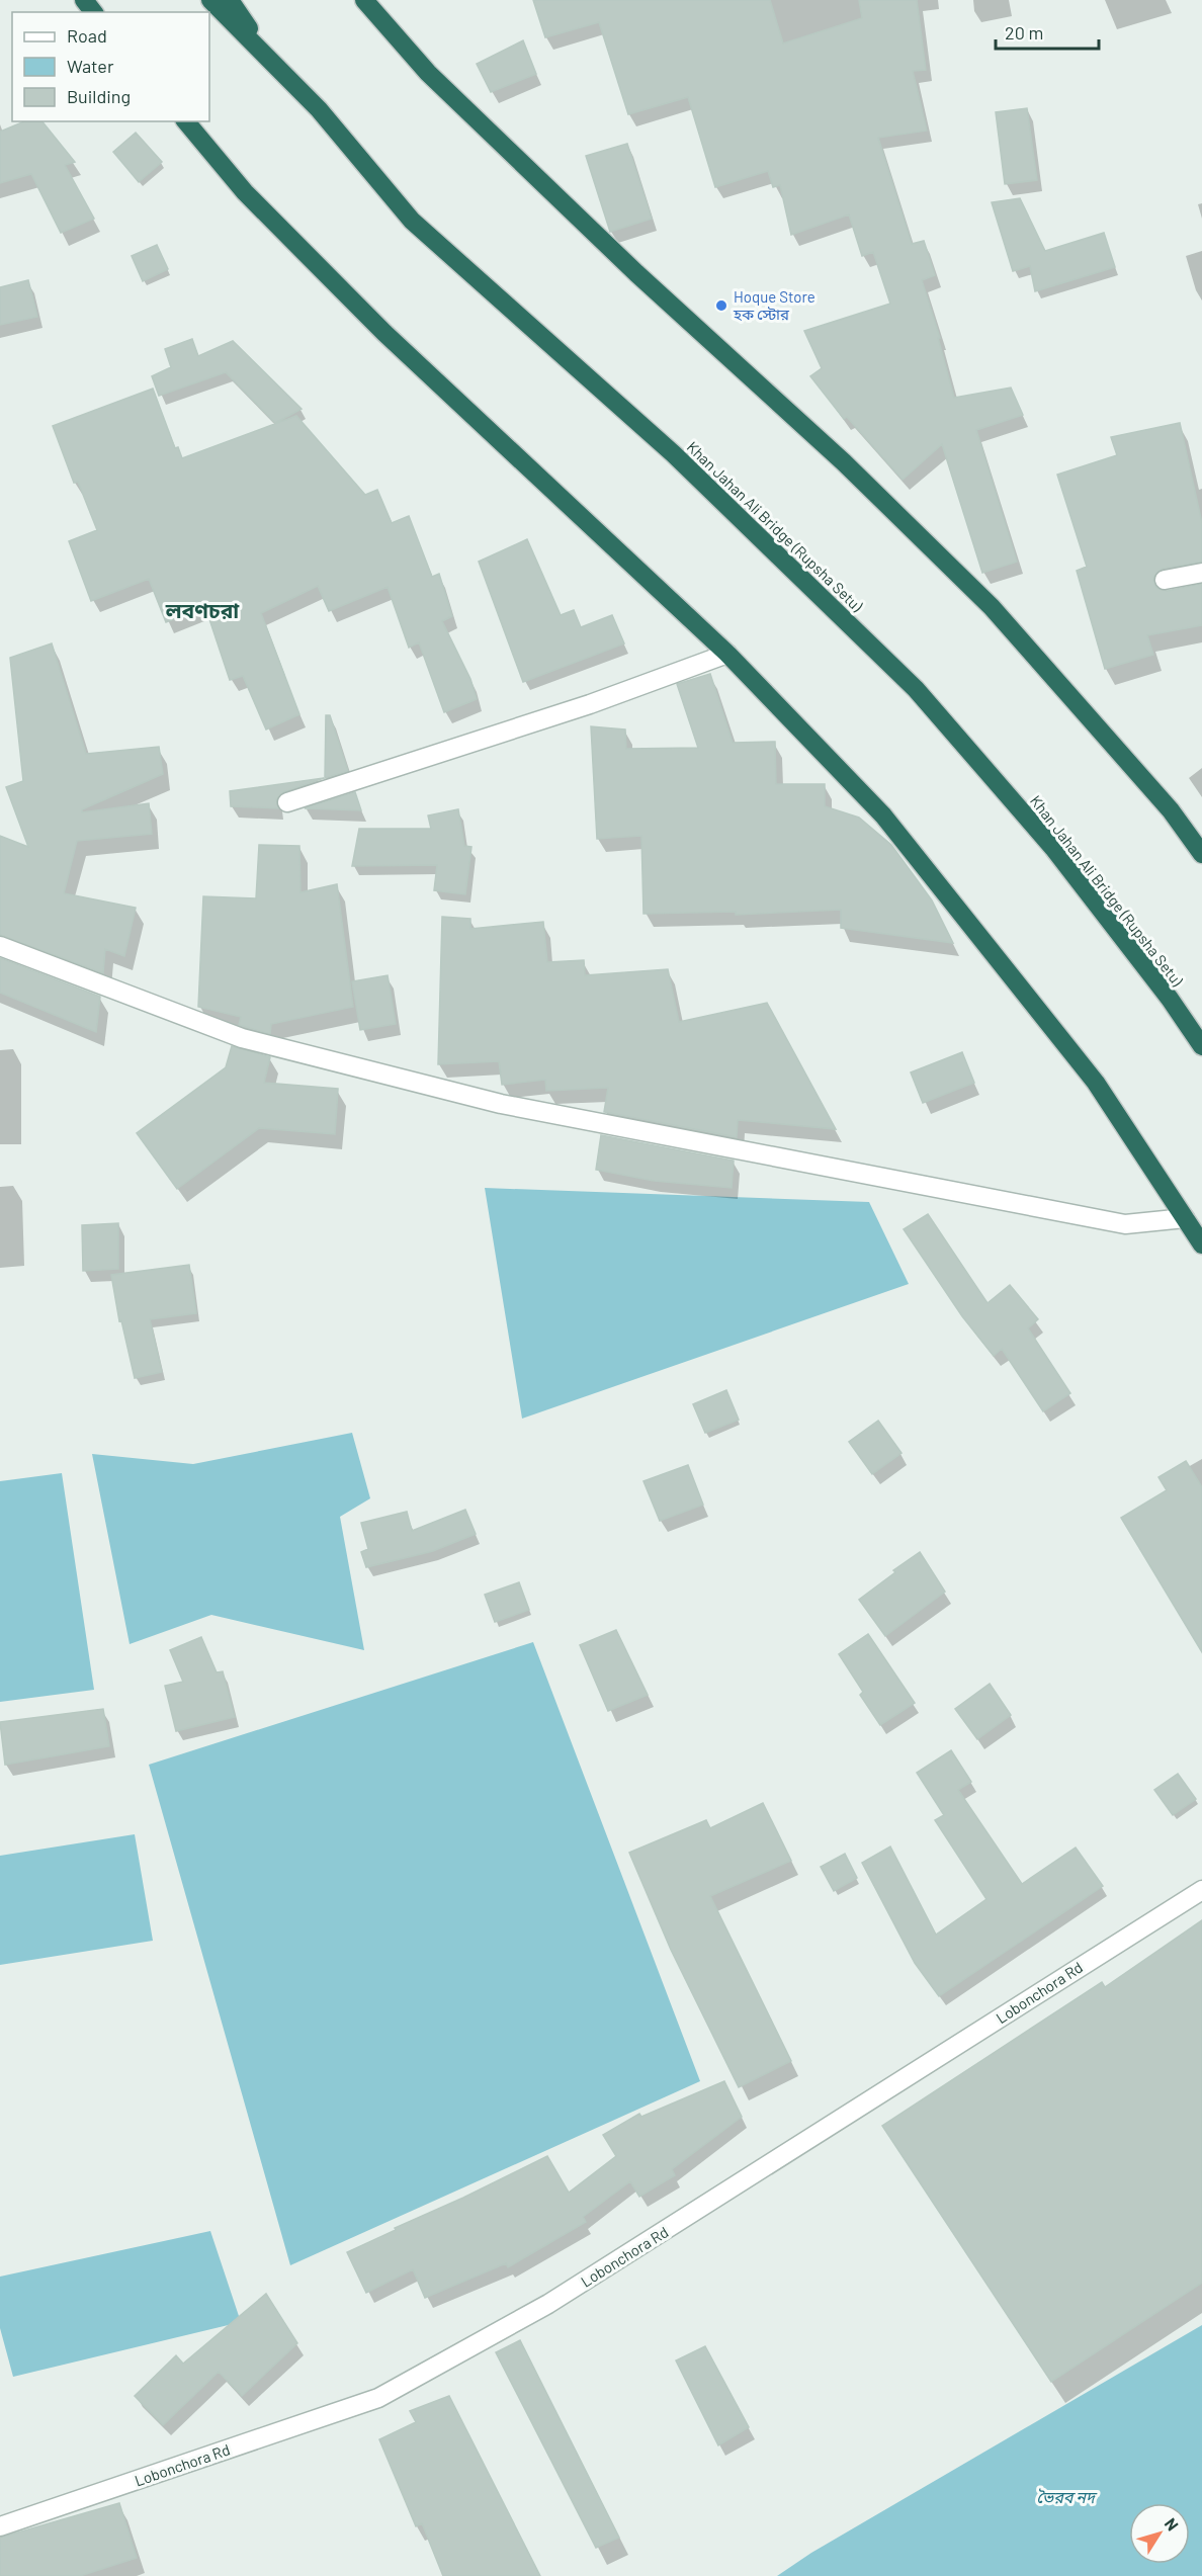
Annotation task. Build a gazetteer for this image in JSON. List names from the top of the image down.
{
  "streets": {
    "highway": ["Khan Jahan Ali Bridge (Rupsha Setu)"],
    "street": ["Lobonchora Rd"]
  },
  "districts": ["লবণচরা"],
  "water": ["ভৈরব নদ"],
  "places": ["Hoque Store হক স্টোর"],
  "legend": ["Road", "Water", "Building"],
  "scale_bar": "20 m",
  "north": "top right"
}
